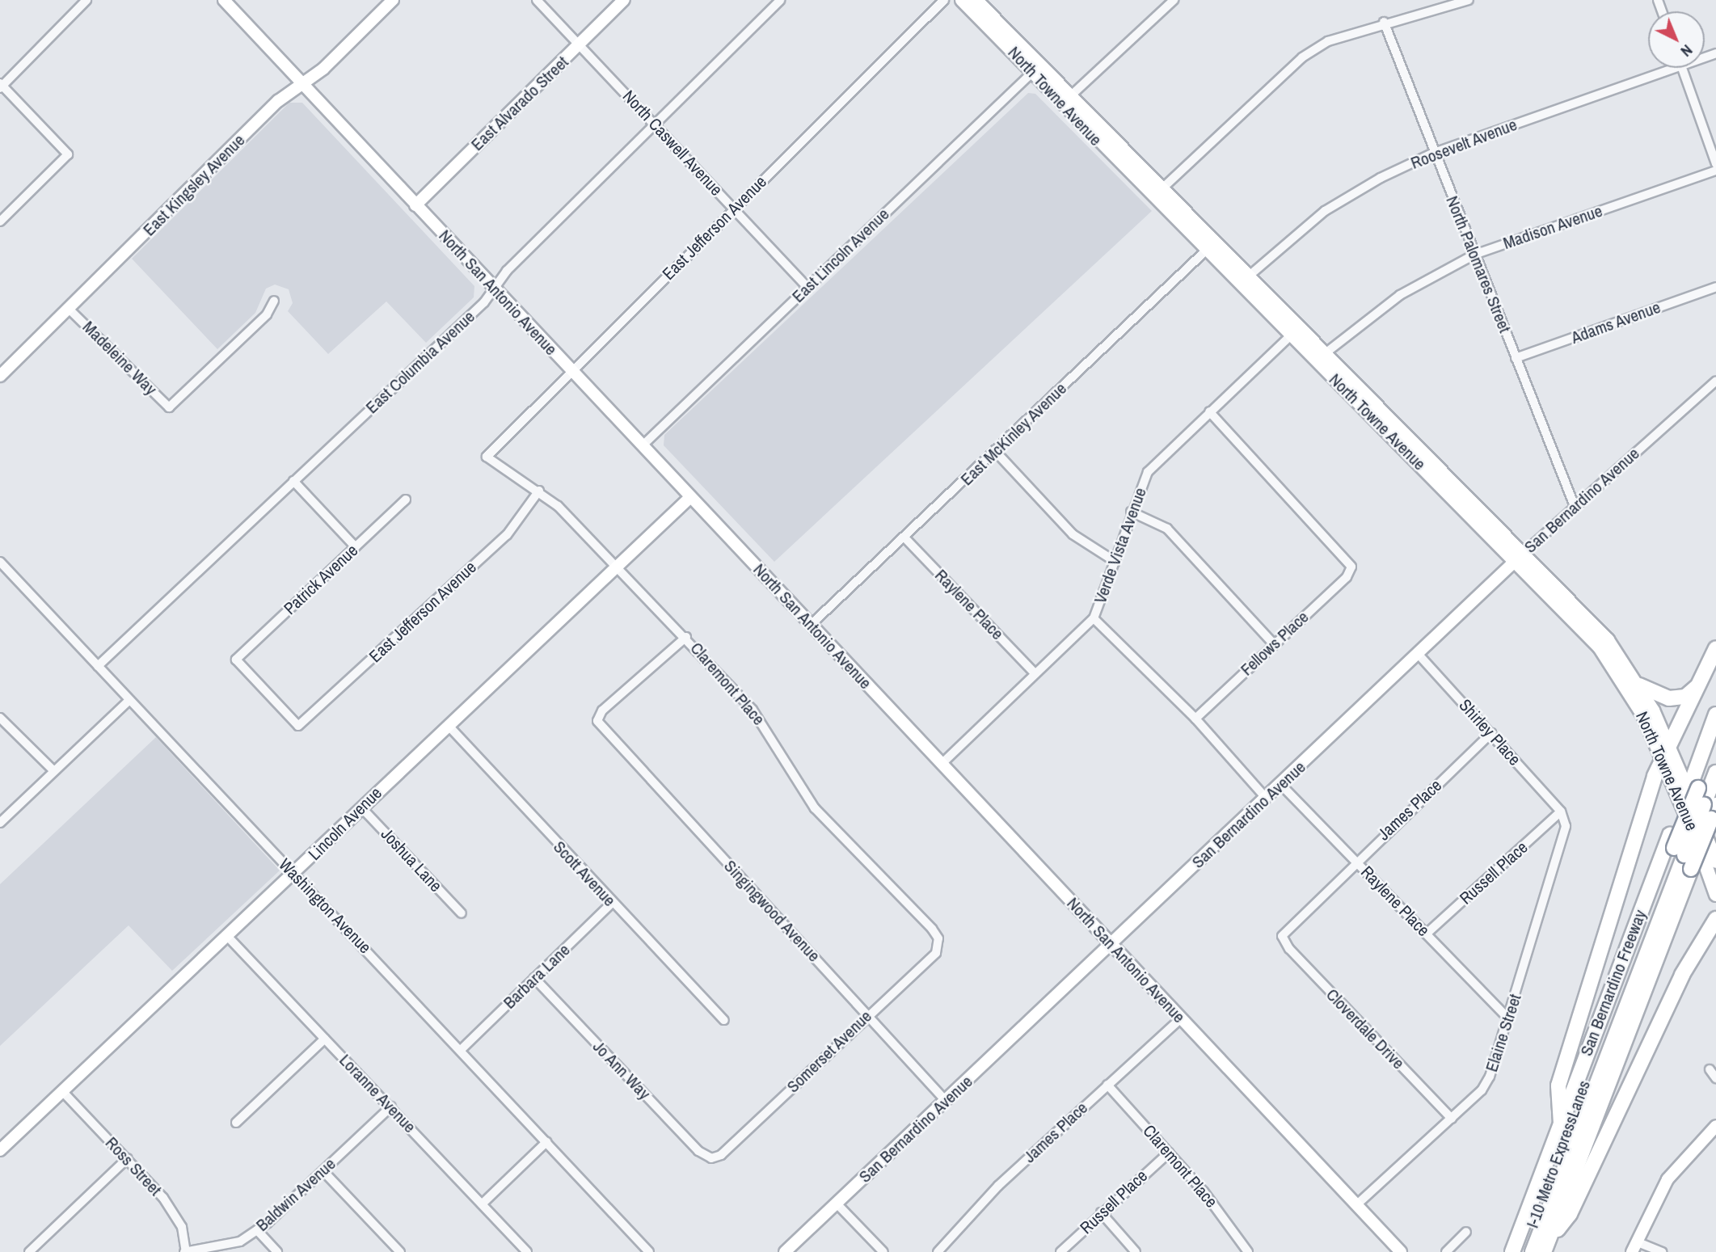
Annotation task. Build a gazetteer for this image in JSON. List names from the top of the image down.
{
  "streets": {
    "highway": ["San Bernardino Freeway", "I-10 Metro ExpressLanes"],
    "main road": [
      "North Towne Avenue",
      "East Alvarado Street",
      "East Kingsley Avenue",
      "North San Antonio Avenue",
      "San Bernardino Avenue",
      "Lincoln Avenue"
    ],
    "street": [
      "North Caswell Avenue",
      "Roosevelt Avenue",
      "Madison Avenue",
      "East Jefferson Avenue",
      "East Lincoln Avenue",
      "North Palomares Street",
      "Adams Avenue",
      "Madeleine Way",
      "East Columbia Avenue",
      "East McKinley Avenue",
      "Verde Vista Avenue",
      "Patrick Avenue",
      "Raylene Place",
      "Fellows Place",
      "Claremont Place",
      "Shirley Place",
      "James Place",
      "Joshua Lane",
      "Russell Place",
      "Scott Avenue",
      "Washington Avenue",
      "Singingwood Avenue",
      "Barbara Lane",
      "Cloverdale Drive",
      "Elaine Street",
      "Somerset Avenue",
      "Jo Ann Way",
      "Loranne Avenue",
      "Ross Street",
      "Baldwin Avenue"
    ]
  },
  "crossings": [
    ["North Towne Avenue", "Roosevelt Avenue"],
    ["North Towne Avenue", "Madison Avenue"],
    ["North Towne Avenue", "East Lincoln Avenue"],
    ["North Towne Avenue", "East McKinley Avenue"],
    ["North Towne Avenue", "San Bernardino Avenue"],
    ["North Towne Avenue", "Verde Vista Avenue"],
    ["East Alvarado Street", "North Caswell Avenue"],
    ["East Alvarado Street", "North San Antonio Avenue"],
    ["North Caswell Avenue", "East Jefferson Avenue"],
    ["North Caswell Avenue", "East Lincoln Avenue"],
    ["North Caswell Avenue", "East Columbia Avenue"],
    ["Roosevelt Avenue", "North Palomares Street"],
    ["East Kingsley Avenue", "North San Antonio Avenue"],
    ["East Kingsley Avenue", "Madeleine Way"],
    ["Madison Avenue", "North Palomares Street"],
    ["East Jefferson Avenue", "North San Antonio Avenue"],
    ["East Jefferson Avenue", "Patrick Avenue"],
    ["East Jefferson Avenue", "Claremont Place"],
    ["East Lincoln Avenue", "North San Antonio Avenue"],
    ["North Palomares Street", "Adams Avenue"],
    ["North Palomares Street", "San Bernardino Avenue"],
    ["North San Antonio Avenue", "East Columbia Avenue"],
    ["North San Antonio Avenue", "East McKinley Avenue"],
    ["North San Antonio Avenue", "San Bernardino Avenue"],
    ["North San Antonio Avenue", "Verde Vista Avenue"],
    ["North San Antonio Avenue", "James Place"],
    ["North San Antonio Avenue", "Lincoln Avenue"],
    ["North San Antonio Avenue", "Elaine Street"],
    ["East Columbia Avenue", "Washington Avenue"],
    ["East McKinley Avenue", "Raylene Place"],
    ["San Bernardino Avenue", "Raylene Place"],
    ["San Bernardino Avenue", "Shirley Place"],
    ["San Bernardino Avenue", "Singingwood Avenue"],
    ["Verde Vista Avenue", "Raylene Place"],
    ["Verde Vista Avenue", "Fellows Place"],
    ["Raylene Place", "James Place"],
    ["Raylene Place", "Russell Place"],
    ["Raylene Place", "Elaine Street"],
    ["Claremont Place", "James Place"],
    ["Claremont Place", "Lincoln Avenue"],
    ["Claremont Place", "Russell Place"],
    ["Claremont Place", "Singingwood Avenue"],
    ["Claremont Place", "Somerset Avenue"],
    ["Shirley Place", "James Place"],
    ["Shirley Place", "Russell Place"],
    ["Shirley Place", "Elaine Street"],
    ["James Place", "Cloverdale Drive"],
    ["Lincoln Avenue", "Joshua Lane"],
    ["Lincoln Avenue", "Scott Avenue"],
    ["Lincoln Avenue", "Washington Avenue"],
    ["Lincoln Avenue", "Loranne Avenue"],
    ["Lincoln Avenue", "Ross Street"],
    ["Russell Place", "Elaine Street"],
    ["Scott Avenue", "Barbara Lane"],
    ["Washington Avenue", "Barbara Lane"],
    ["Singingwood Avenue", "Somerset Avenue"],
    ["Barbara Lane", "Jo Ann Way"],
    ["San Bernardino Freeway", "I-10 Metro ExpressLanes"],
    ["Cloverdale Drive", "Elaine Street"],
    ["Somerset Avenue", "Jo Ann Way"],
    ["Loranne Avenue", "Baldwin Avenue"],
    ["Ross Street", "Baldwin Avenue"]
  ],
  "north": "bottom right"
}
